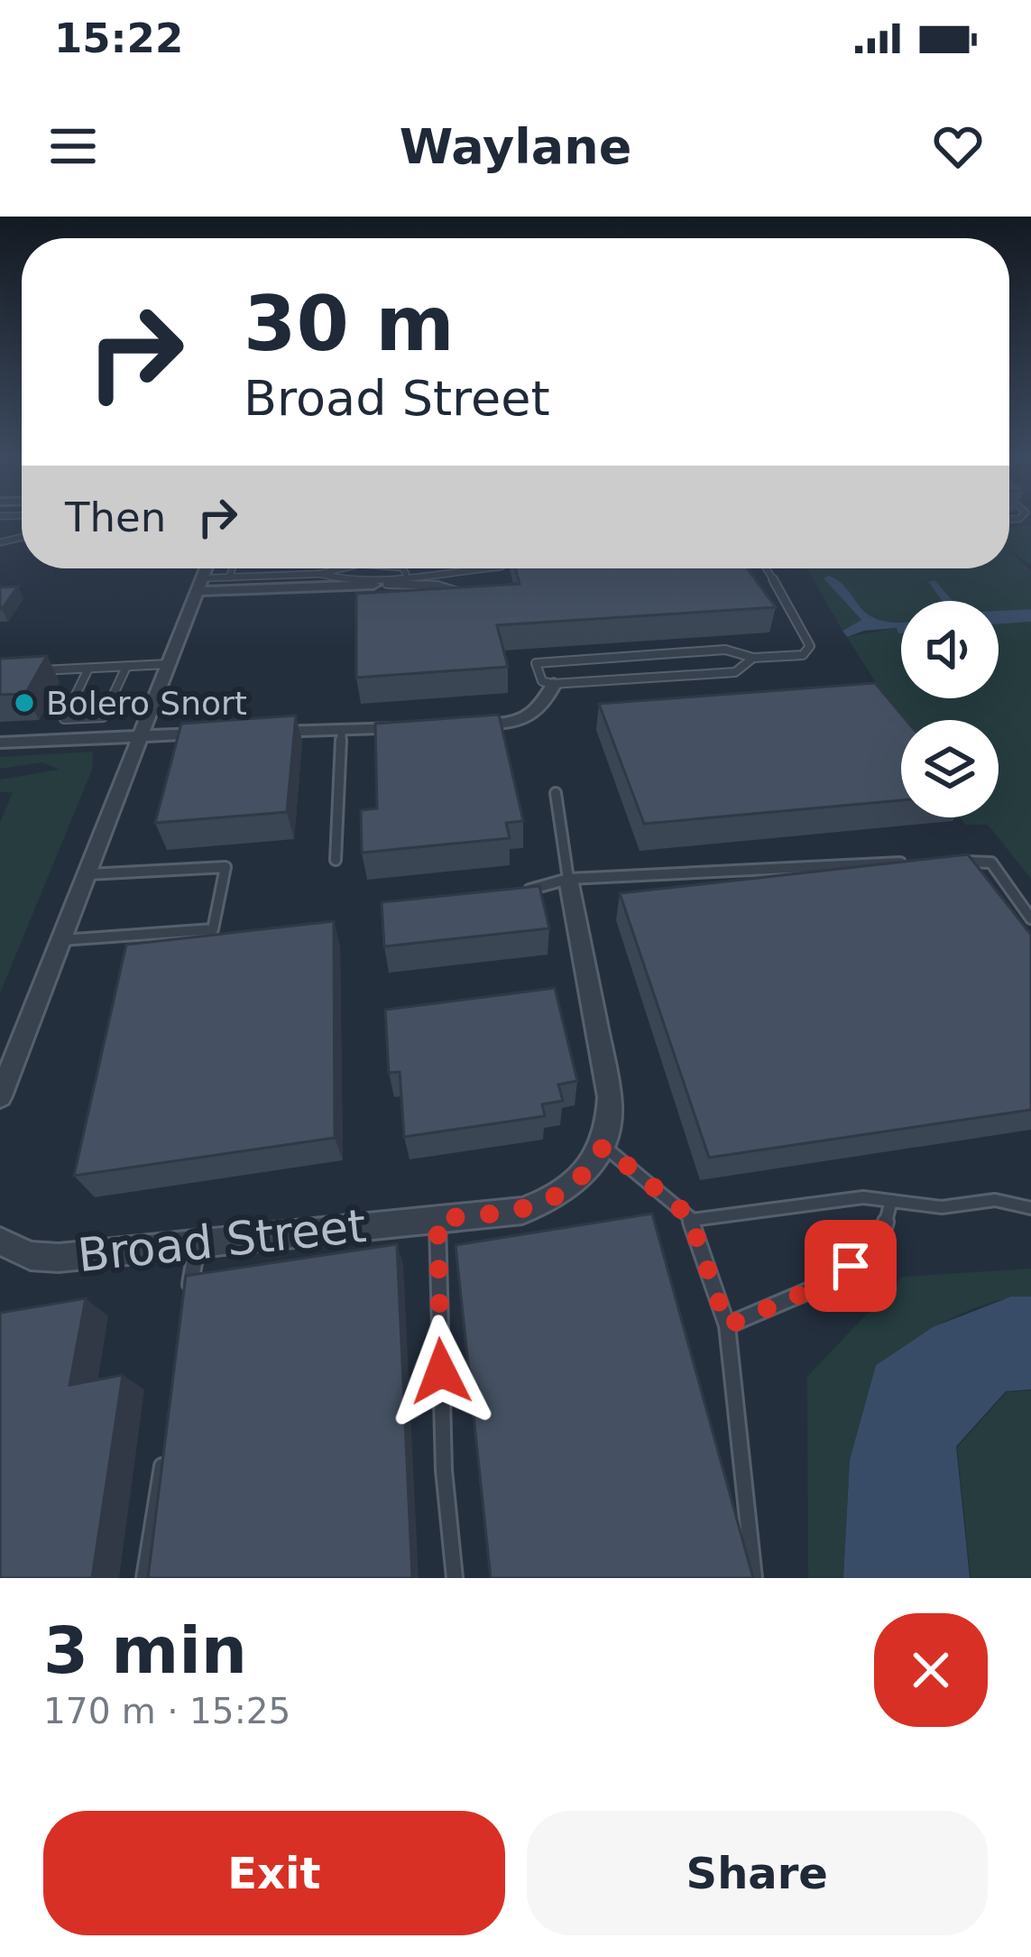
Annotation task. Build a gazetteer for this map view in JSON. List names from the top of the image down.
{
  "streets": {
    "street": ["Broad Street"]
  },
  "places": ["Bolero Snort"],
  "page": {
    "status": "15:22",
    "header": "Waylane",
    "turn": ["30 m", "Broad Street"],
    "then": "Then",
    "heading": ["3 min", "170 m · 15:25"],
    "buttons": ["Exit", "Share"]
  }
}
